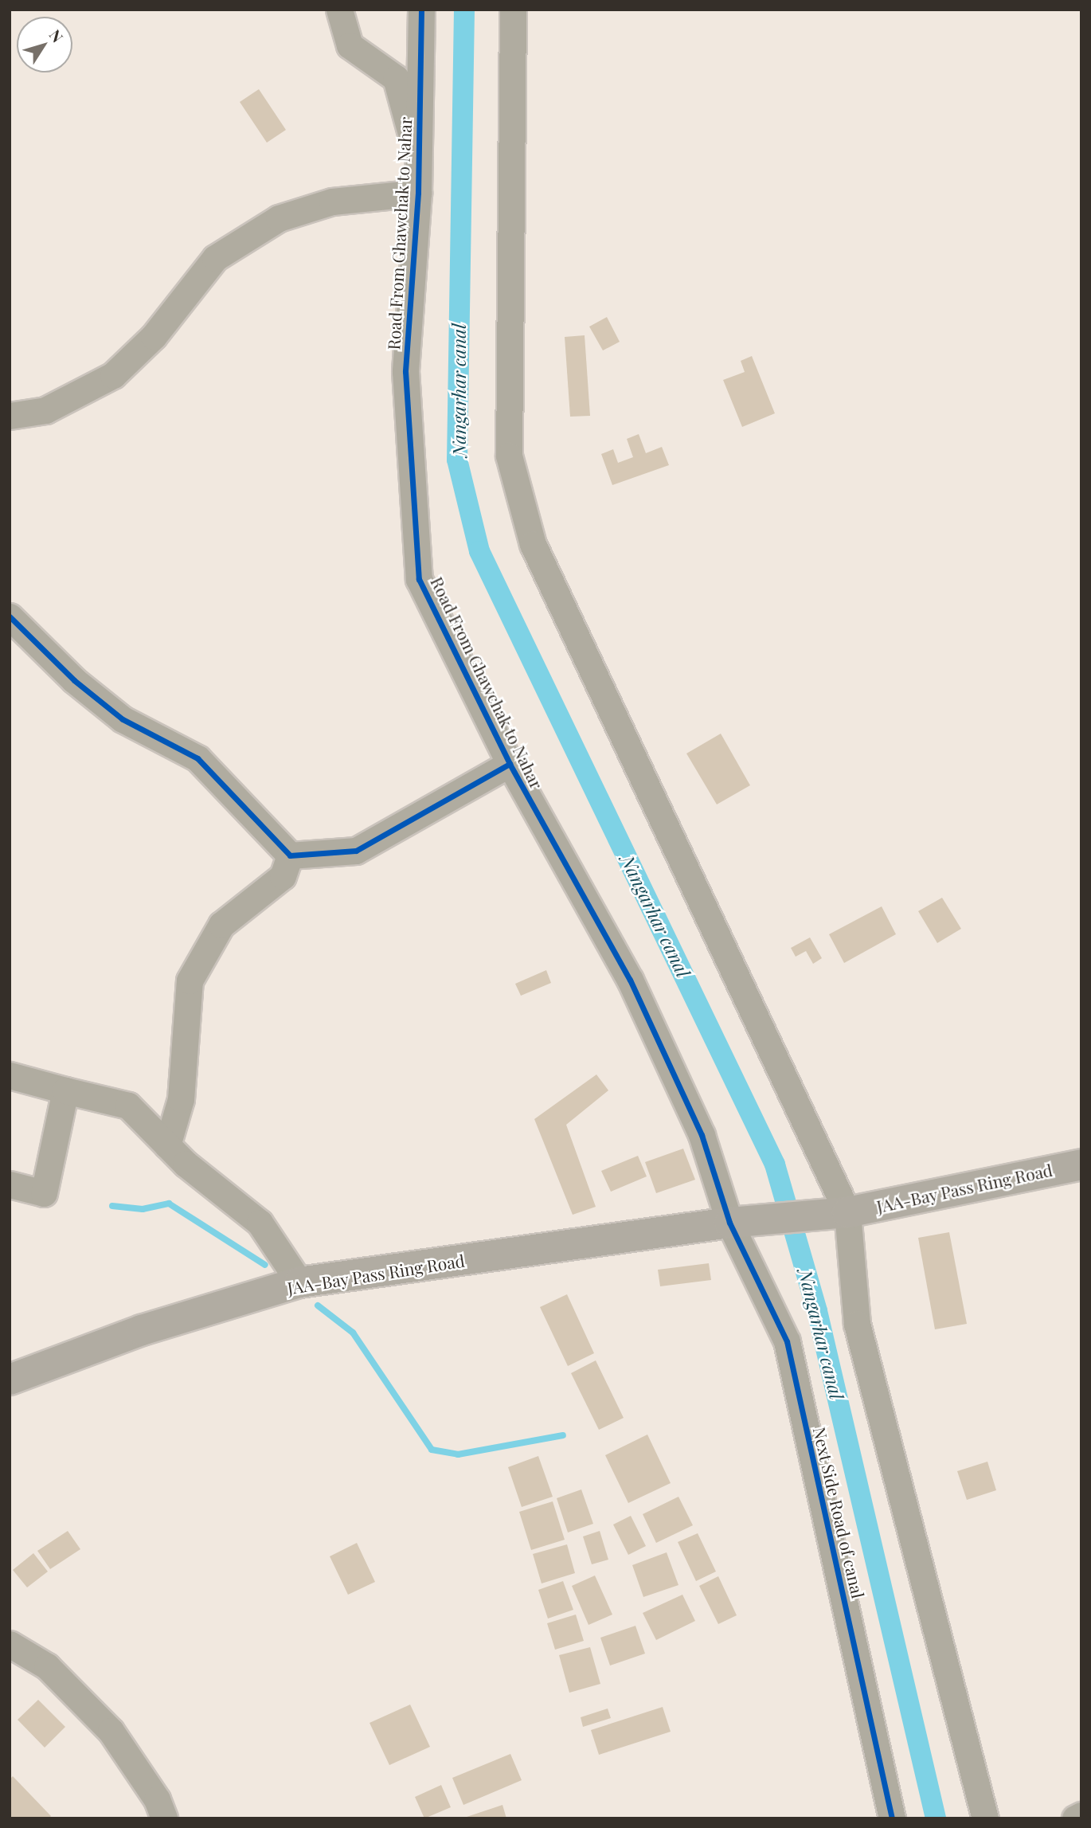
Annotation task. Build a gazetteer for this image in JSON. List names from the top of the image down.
{
  "streets": {
    "highway": ["JAA-Bay Pass Ring Road"],
    "street": ["Road From Ghawchak to Nahar", "Next Side Road of canal"]
  },
  "crossings": [
    ["Road From Ghawchak to Nahar", "JAA-Bay Pass Ring Road"],
    ["Road From Ghawchak to Nahar", "Next Side Road of canal"],
    ["JAA-Bay Pass Ring Road", "Next Side Road of canal"]
  ],
  "water": ["Nangarhar canal"],
  "north": "top right"
}
